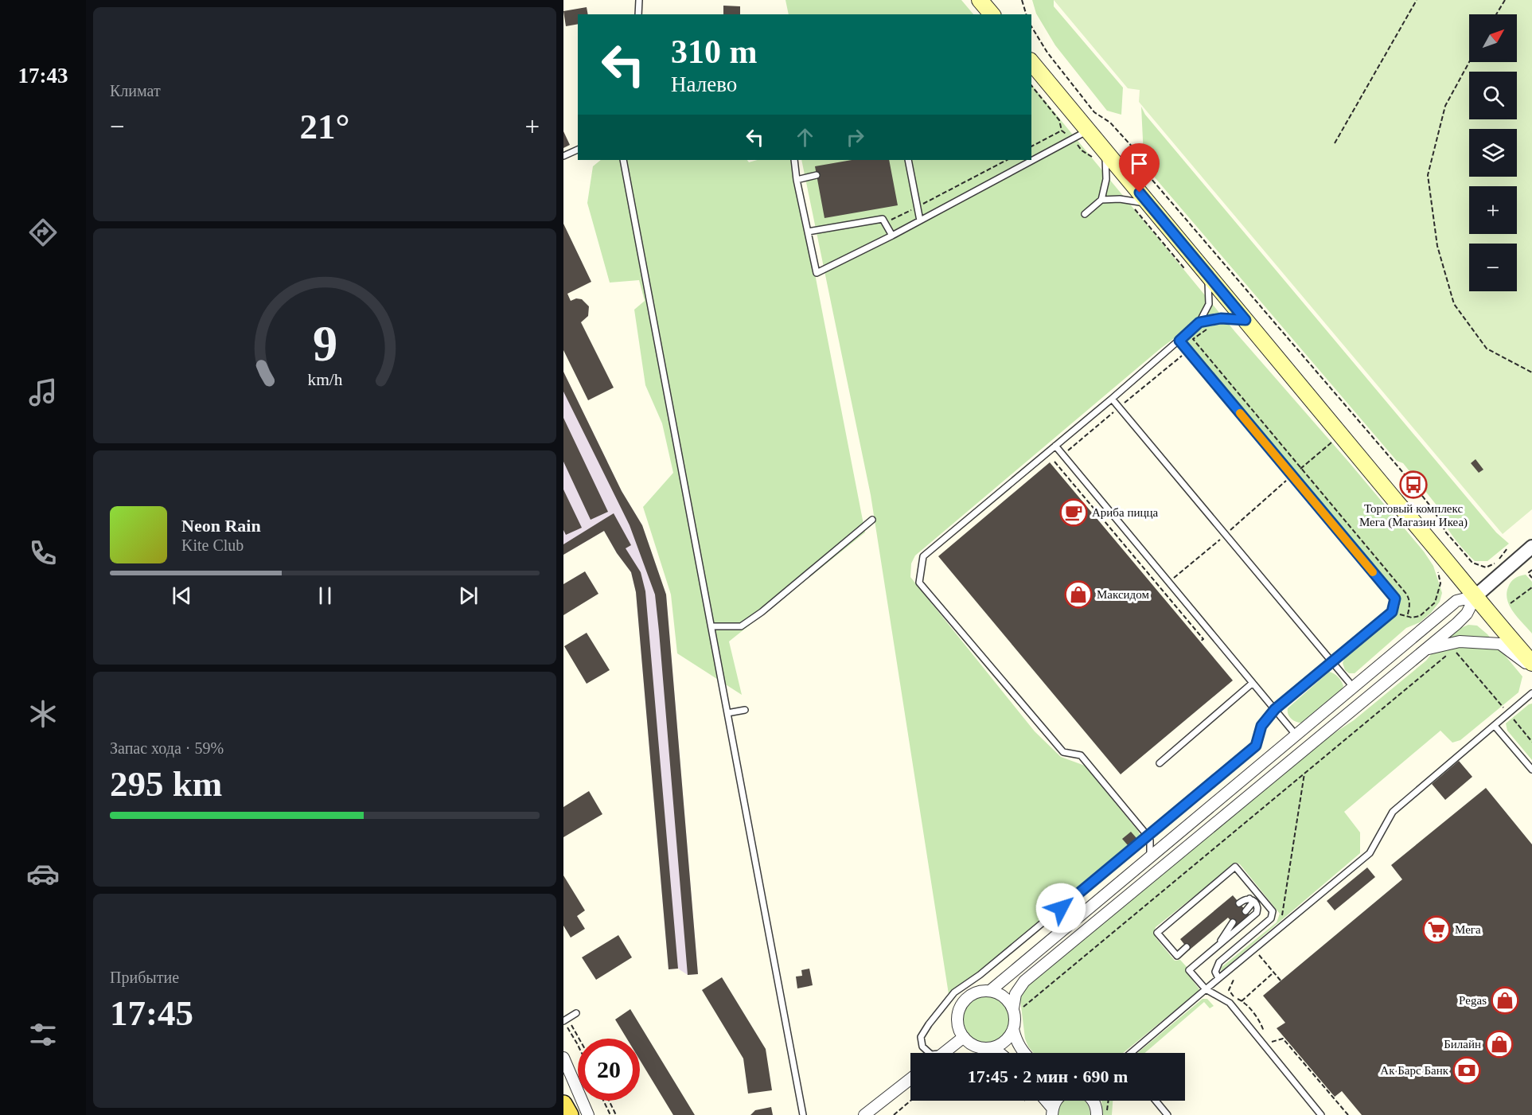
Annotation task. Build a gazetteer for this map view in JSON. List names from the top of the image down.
{
  "places": {
    "bus stop": ["Торговый комплекс Мега (Магазин Икеа)"],
    "cafe": ["Ариба пицца"],
    "shop": ["Максидом", "Pegas", "Билайн"],
    "supermarket": ["Мега"],
    "bank": ["Ак Барс Банк"]
  },
  "north": "top right",
  "page": {
    "tabs": "17:43",
    "tile": [
      "Климат",
      ["Запас хода · 59%", "295 km"],
      ["Прибытие", "17:45"]
    ],
    "map_buttons": ["+", "−"],
    "turn": ["310 m", "Налево"],
    "heat": ["−", "21°", "+"],
    "song": ["Neon Rain", "Kite Club"],
    "limit": "20",
    "trip": "17:45 · 2 мин · 690 m",
    "gauge": ["9", "km/h"]
  }
}
